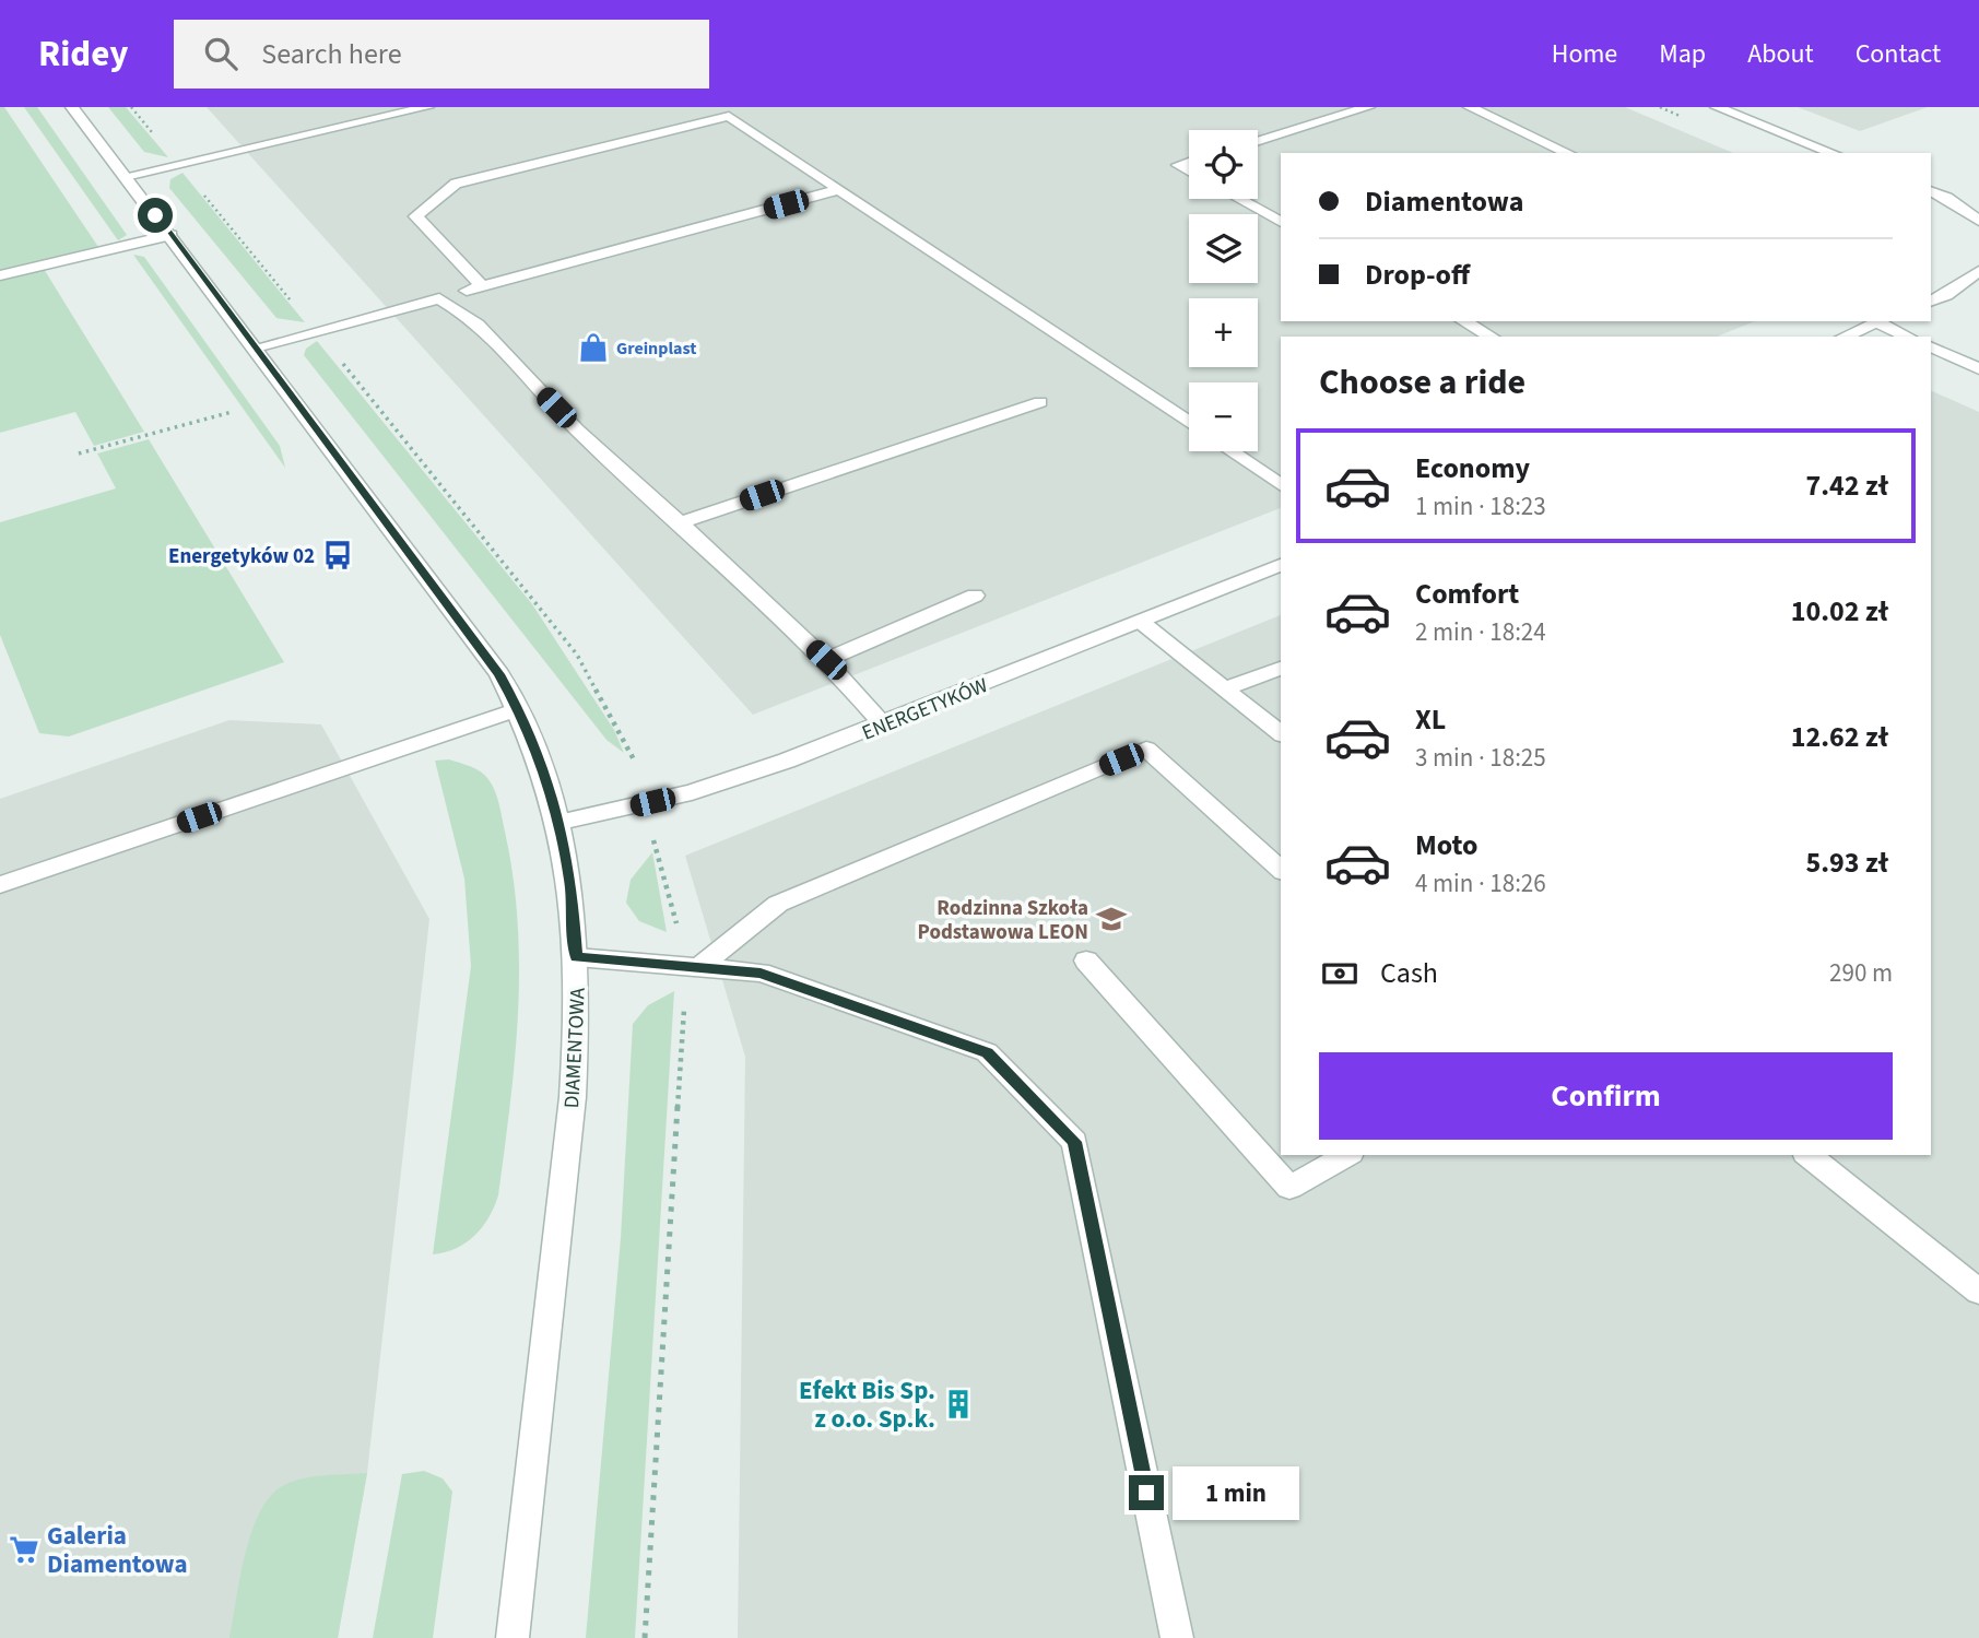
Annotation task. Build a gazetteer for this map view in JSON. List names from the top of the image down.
{
  "streets": {
    "street": ["ENERGETYKÓW", "DIAMENTOWA"]
  },
  "crossings": [
    ["ENERGETYKÓW", "DIAMENTOWA"]
  ],
  "places": {
    "shop": ["Greinplast"],
    "bus stop": ["Energetyków 02"],
    "school or university": ["Rodzinna Szkoła Podstawowa LEON"],
    "building": ["Efekt Bis Sp. z o.o. Sp.k."],
    "supermarket": ["Galeria Diamentowa"]
  },
  "page": {
    "header": "Ridey",
    "search": "Search here",
    "nav": [
      "Home",
      "Map",
      "About",
      "Contact"
    ],
    "map_buttons": ["+", "−"],
    "banner": ["Diamentowa", "Drop-off"],
    "heading": "Choose a ride",
    "list": [
      {
        "name": "Economy",
        "note": "1 min · 18:23",
        "value": "7.42 zł"
      },
      {
        "name": "Comfort",
        "note": "2 min · 18:24",
        "value": "10.02 zł"
      },
      {
        "name": "XL",
        "note": "3 min · 18:25",
        "value": "12.62 zł"
      },
      {
        "name": "Moto",
        "note": "4 min · 18:26",
        "value": "5.93 zł"
      }
    ],
    "pay": ["Cash", "290 m"],
    "buttons": "Confirm",
    "bubble": "1 min"
  }
}
